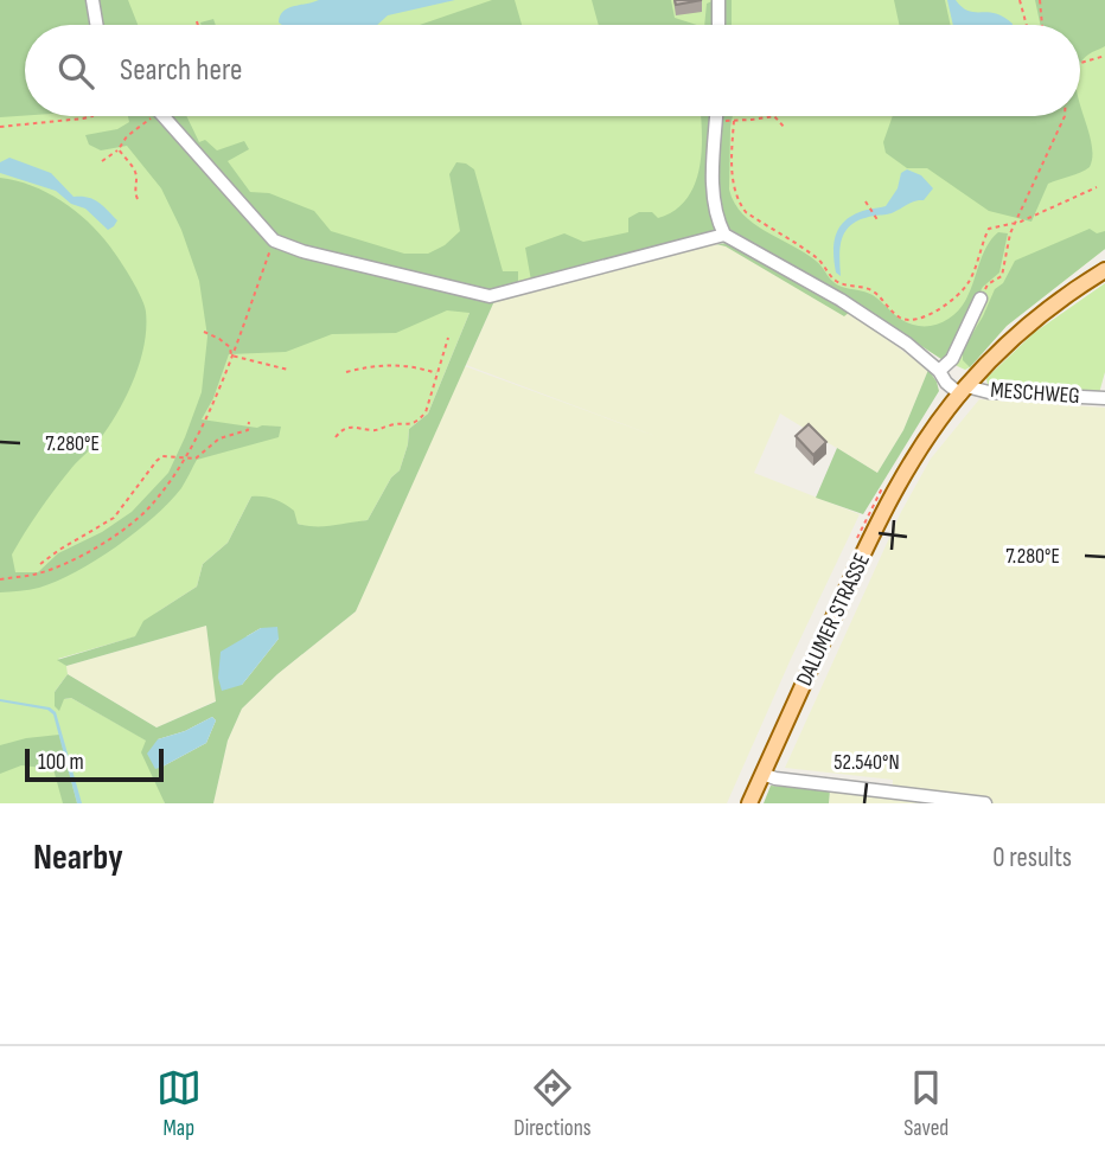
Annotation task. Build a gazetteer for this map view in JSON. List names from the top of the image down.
{
  "streets": {
    "main road": ["DALUMER STRASSE"],
    "street": ["MESCHWEG"]
  },
  "crossings": [
    ["MESCHWEG", "DALUMER STRASSE"]
  ],
  "scale_bar": "100 m",
  "page": {
    "search": "Search here",
    "scale": "100 m",
    "heading": ["Nearby", "0 results"],
    "nav": ["Map", "Directions", "Saved"]
  },
  "coordinates": ["7.280°E", "52.540°N"]
}
